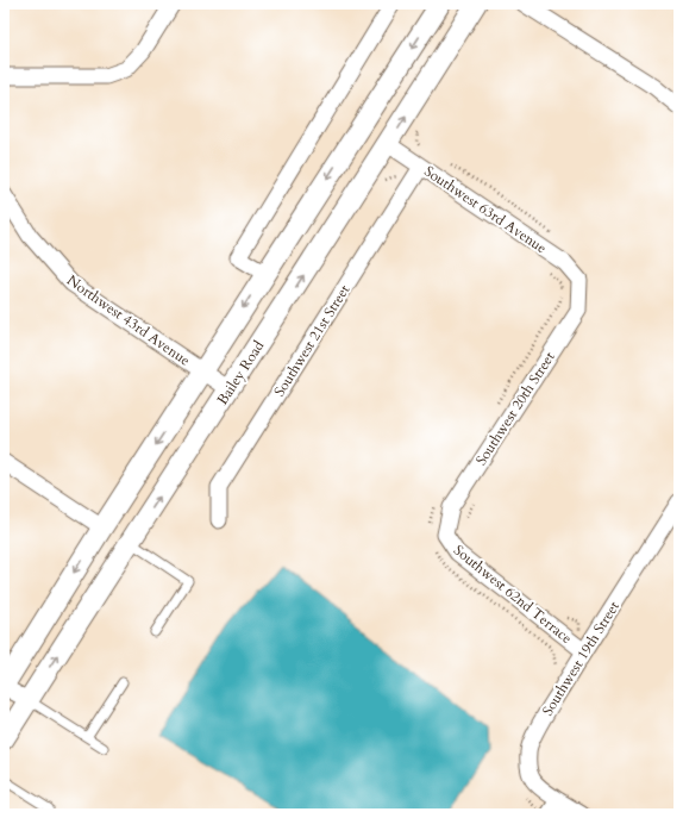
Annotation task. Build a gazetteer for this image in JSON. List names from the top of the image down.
{
  "streets": {
    "street": [
      "Southwest 63rd Avenue",
      "Northwest 43rd Avenue",
      "Southwest 21st Street",
      "Bailey Road",
      "Southwest 20th Street",
      "Southwest 62nd Terrace",
      "Southwest 19th Street"
    ]
  },
  "crossings": [
    ["Southwest 63rd Avenue", "Southwest 21st Street"],
    ["Southwest 63rd Avenue", "Bailey Road"],
    ["Southwest 63rd Avenue", "Southwest 20th Street"],
    ["Northwest 43rd Avenue", "Bailey Road"],
    ["Southwest 20th Street", "Southwest 62nd Terrace"],
    ["Southwest 62nd Terrace", "Southwest 19th Street"]
  ]
}
